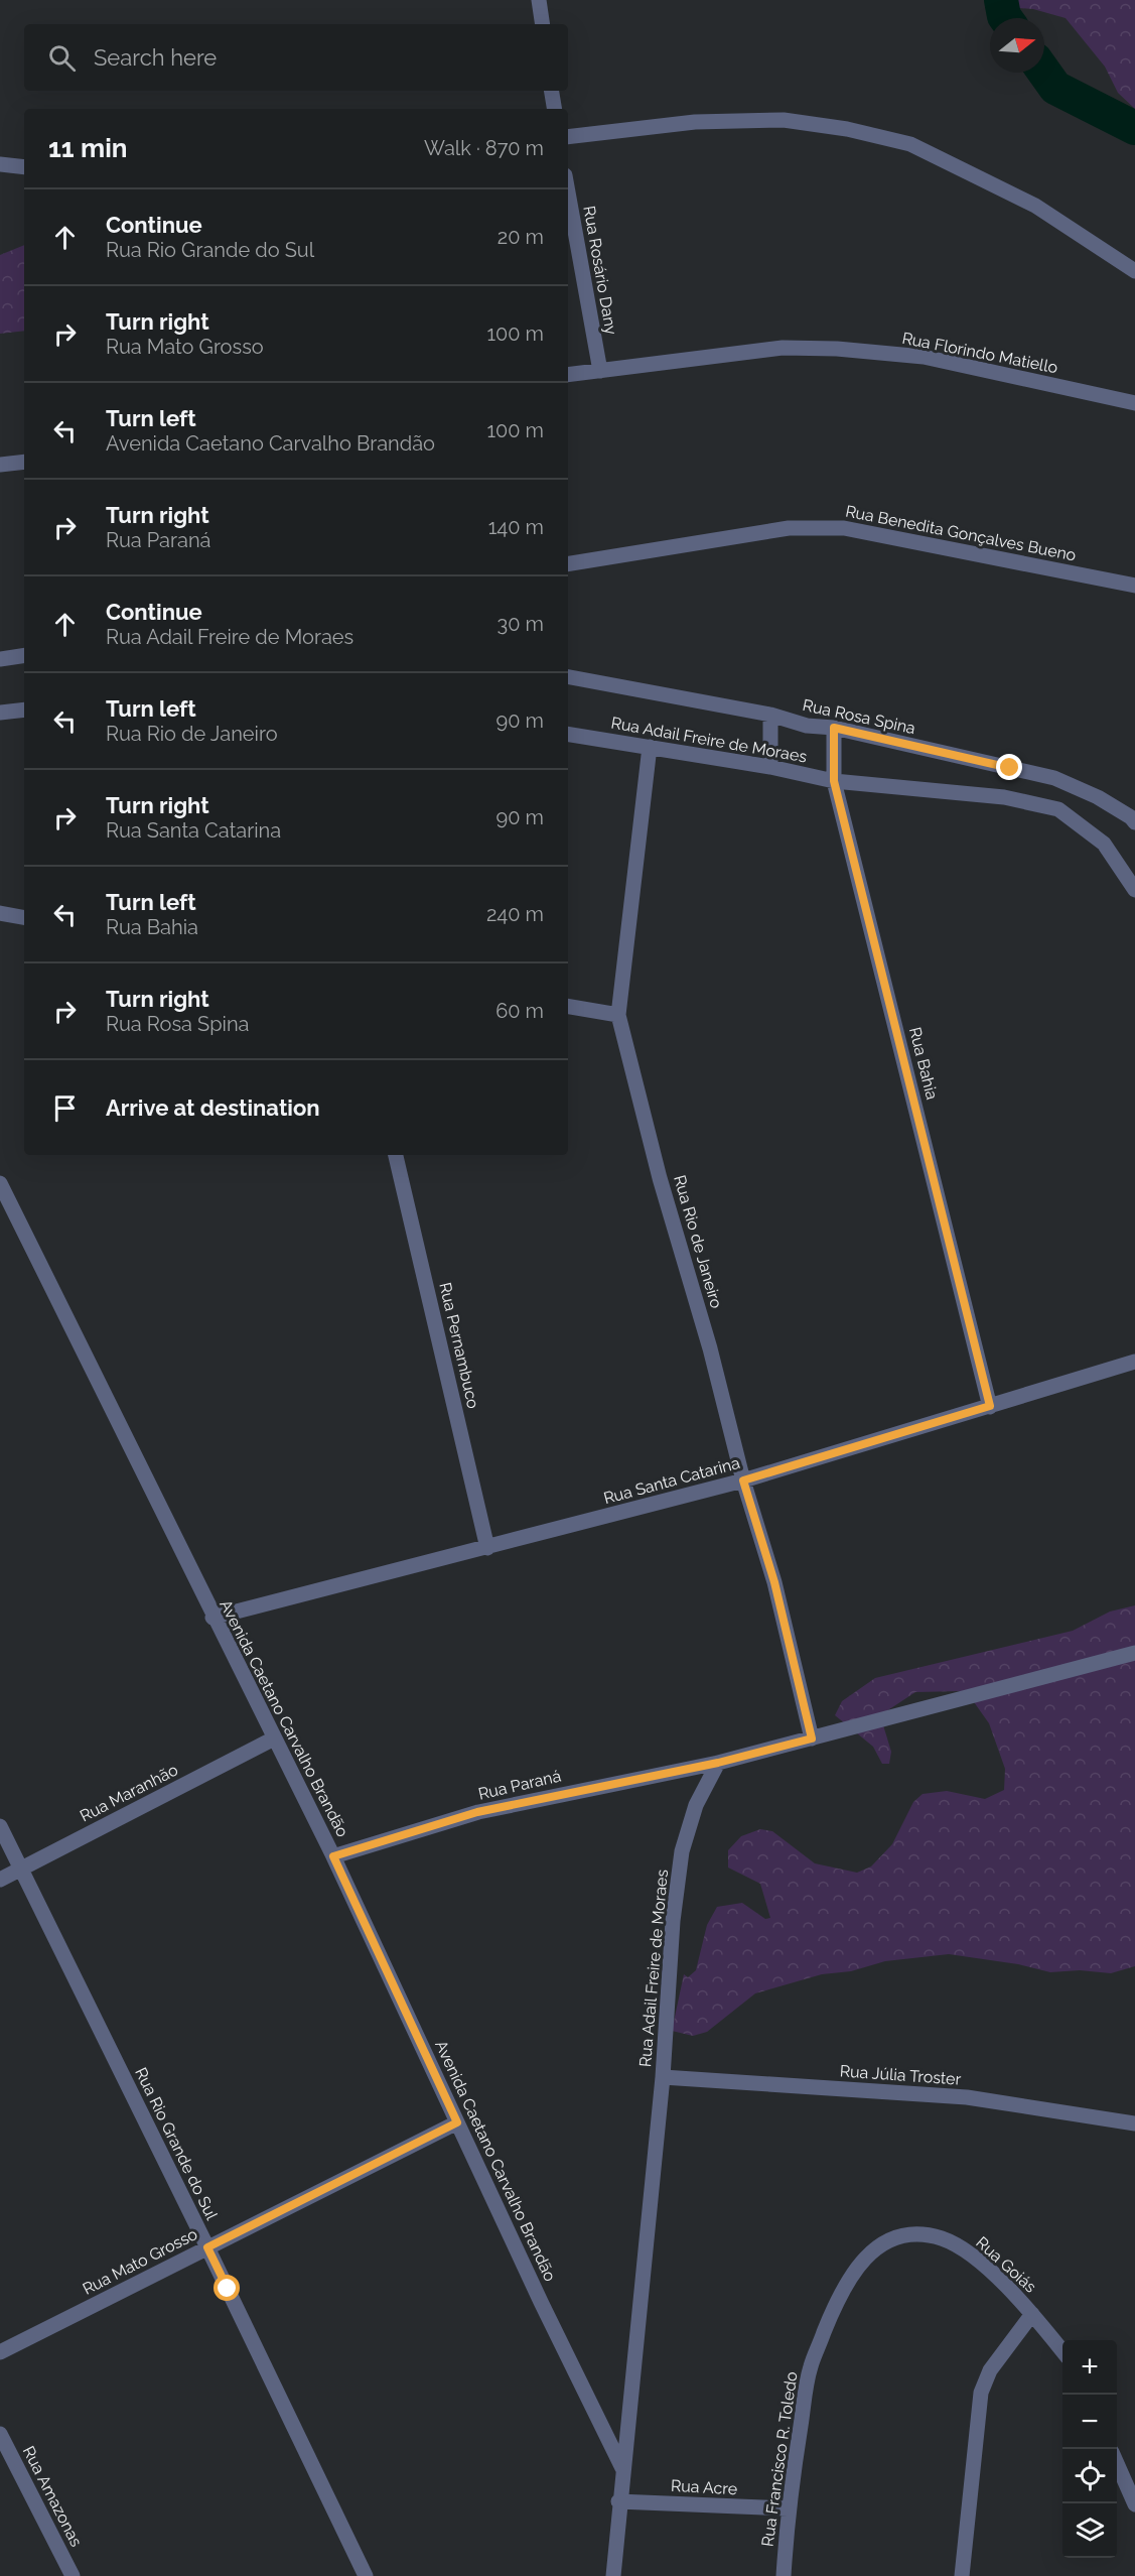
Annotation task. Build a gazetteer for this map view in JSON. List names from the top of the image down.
{
  "streets": {
    "street": [
      "Rua Rosário Dany",
      "Rua Florindo Matiello",
      "Rua Benedita Gonçalves Bueno",
      "Rua Rosa Spina",
      "Rua Adail Freire de Moraes",
      "Rua Bahia",
      "Rua Rio de Janeiro",
      "Rua Pernambuco",
      "Rua Santa Catarina",
      "Avenida Caetano Carvalho Brandão",
      "Rua Paraná",
      "Rua Maranhão",
      "Rua Júlia Troster",
      "Rua Rio Grande do Sul",
      "Rua Mato Grosso",
      "Rua Goiás",
      "Rua Francisco R. Toledo",
      "Rua Acre",
      "Rua Amazonas"
    ]
  },
  "crossings": [
    ["Rua Rosário Dany", "Rua Florindo Matiello"],
    ["Rua Rosa Spina", "Rua Bahia"],
    ["Rua Adail Freire de Moraes", "Rua Bahia"],
    ["Rua Adail Freire de Moraes", "Rua Rio de Janeiro"],
    ["Rua Adail Freire de Moraes", "Avenida Caetano Carvalho Brandão"],
    ["Rua Adail Freire de Moraes", "Rua Paraná"],
    ["Rua Adail Freire de Moraes", "Rua Júlia Troster"],
    ["Rua Adail Freire de Moraes", "Rua Acre"],
    ["Rua Bahia", "Rua Santa Catarina"],
    ["Rua Rio de Janeiro", "Rua Santa Catarina"],
    ["Rua Pernambuco", "Rua Santa Catarina"],
    ["Rua Santa Catarina", "Avenida Caetano Carvalho Brandão"],
    ["Avenida Caetano Carvalho Brandão", "Rua Paraná"],
    ["Avenida Caetano Carvalho Brandão", "Rua Maranhão"],
    ["Avenida Caetano Carvalho Brandão", "Rua Mato Grosso"],
    ["Rua Maranhão", "Rua Rio Grande do Sul"],
    ["Rua Rio Grande do Sul", "Rua Mato Grosso"],
    ["Rua Goiás", "Rua Francisco R. Toledo"],
    ["Rua Francisco R. Toledo", "Rua Acre"]
  ],
  "north": "right",
  "page": {
    "search": "Search here",
    "heading": ["11 min", "Walk · 870 m"],
    "list": [
      ["Continue", "Rua Rio Grande do Sul", "20 m"],
      ["Turn right", "Rua Mato Grosso", "100 m"],
      ["Turn left", "Avenida Caetano Carvalho Brandão", "100 m"],
      ["Turn right", "Rua Paraná", "140 m"],
      ["Continue", "Rua Adail Freire de Moraes", "30 m"],
      ["Turn left", "Rua Rio de Janeiro", "90 m"],
      ["Turn right", "Rua Santa Catarina", "90 m"],
      ["Turn left", "Rua Bahia", "240 m"],
      ["Turn right", "Rua Rosa Spina", "60 m"],
      "Arrive at destination"
    ],
    "map_buttons": ["+", "−"]
  }
}
